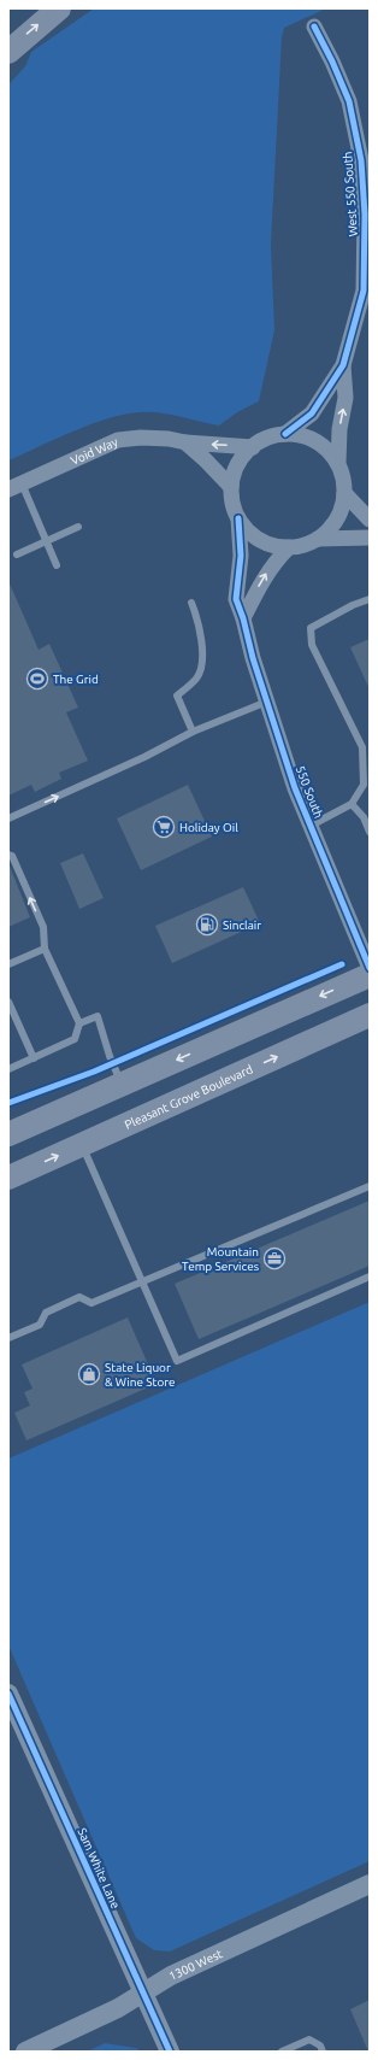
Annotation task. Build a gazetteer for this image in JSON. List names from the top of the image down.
{
  "streets": {
    "main road": ["Pleasant Grove Boulevard"],
    "street": [
      "West 550 South",
      "Void Way",
      "550 South",
      "Sam White Lane",
      "1300 West"
    ]
  },
  "crossings": [
    ["Void Way", "550 South"],
    ["Sam White Lane", "1300 West"]
  ],
  "places": {
    "sports": ["The Grid"],
    "supermarket": ["Holiday Oil"],
    "fuel station": ["Sinclair"],
    "office": ["Mountain Temp Services"],
    "shop": ["State Liquor & Wine Store"]
  }
}
